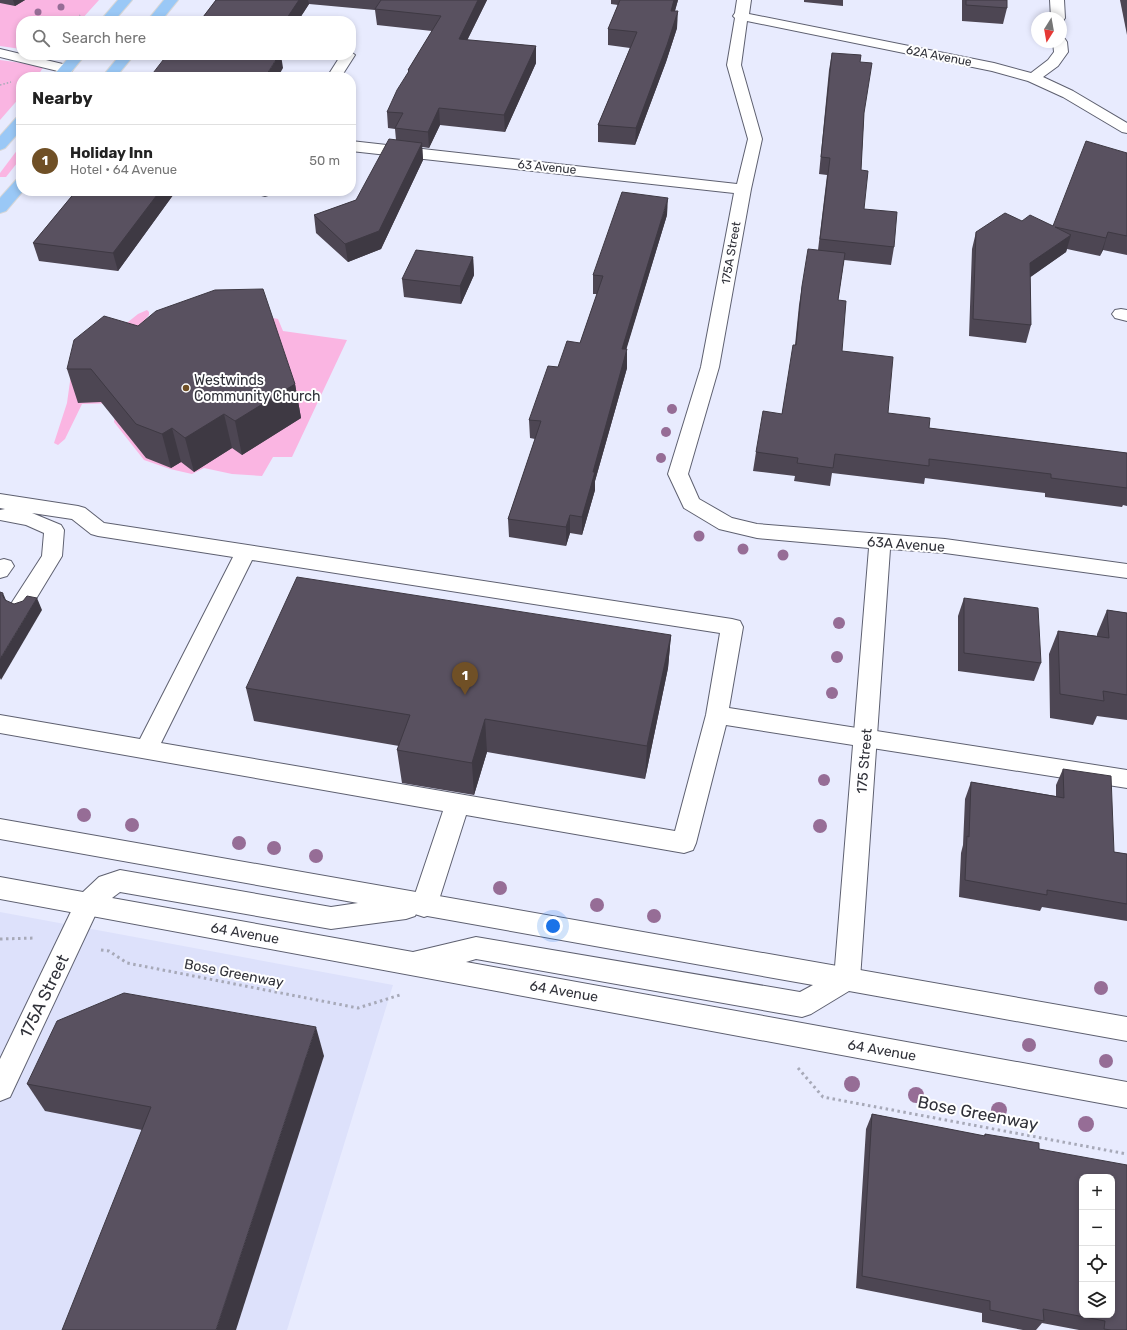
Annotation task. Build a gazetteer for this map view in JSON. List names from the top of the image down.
{
  "streets": {
    "street": [
      "62A Avenue",
      "63 Avenue",
      "175A Street",
      "63A Avenue",
      "175 Street",
      "64 Avenue"
    ],
    "path": ["Bose Greenway"]
  },
  "crossings": [
    ["62A Avenue", "175A Street"],
    ["63 Avenue", "175A Street"],
    ["175A Street", "63A Avenue"],
    ["175A Street", "64 Avenue"],
    ["63A Avenue", "175 Street"]
  ],
  "places": ["Westwinds Community Church"],
  "north": "bottom",
  "page": {
    "search": "Search here",
    "heading": "Nearby",
    "list": [
      {
        "mark": "1",
        "name": "Holiday Inn",
        "note": "Hotel · 64 Avenue",
        "value": "50 m"
      }
    ],
    "pins": "1",
    "map_buttons": ["+", "−"]
  }
}
